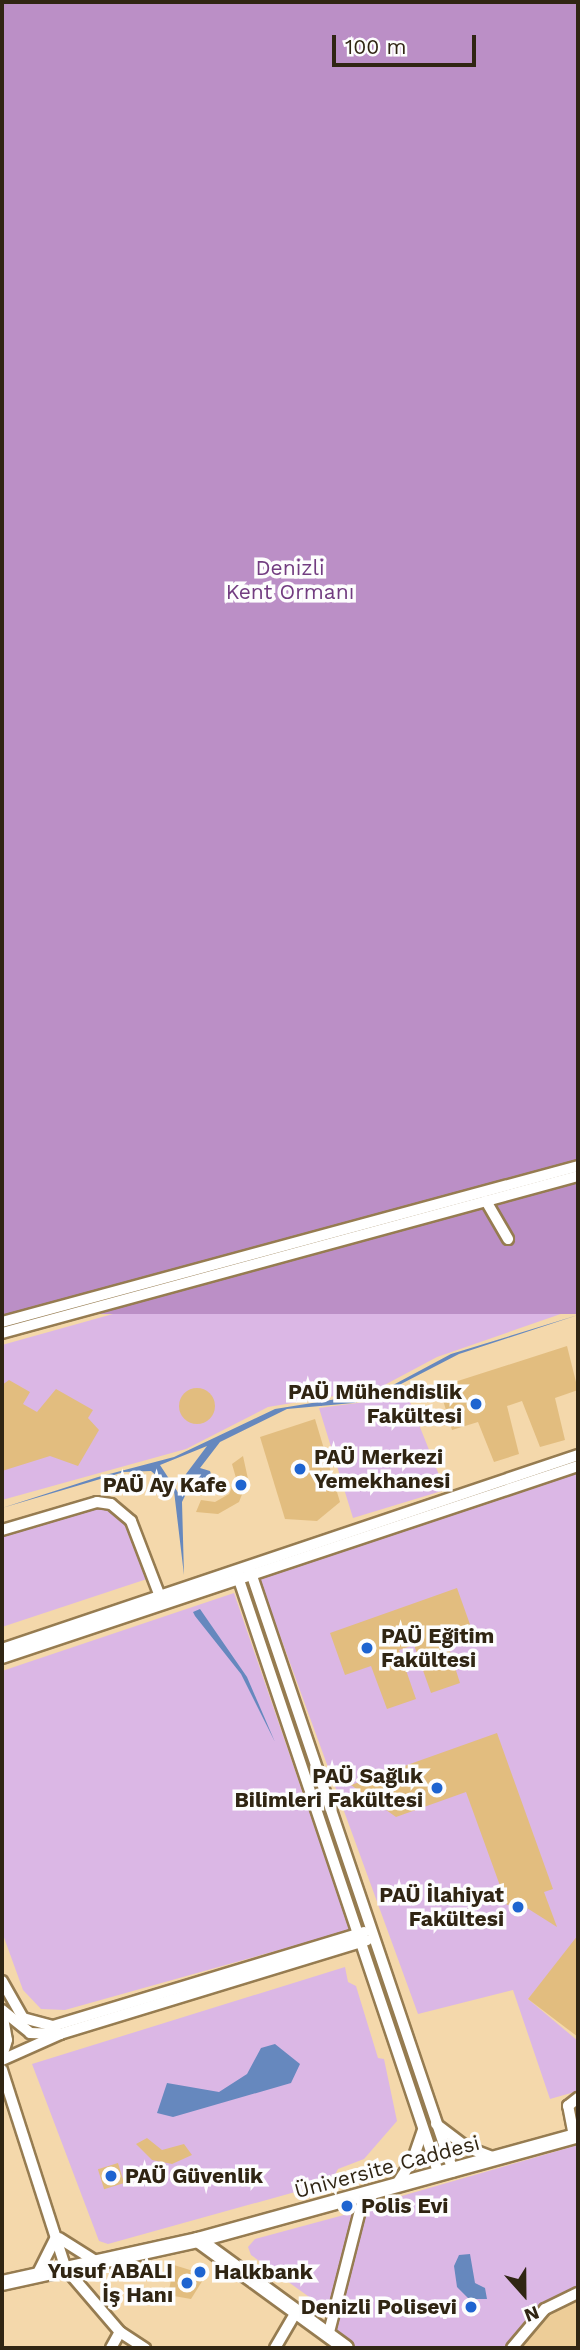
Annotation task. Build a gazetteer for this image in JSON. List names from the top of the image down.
{
  "streets": {
    "main road": ["Üniversite Caddesi"]
  },
  "parks": ["Denizli Kent Ormanı"],
  "places": [
    "PAÜ Mühendislik Fakültesi",
    "PAÜ Merkezi Yemekhanesi",
    "PAÜ Ay Kafe",
    "PAÜ Eğitim Fakültesi",
    "PAÜ Sağlık Bilimleri Fakültesi",
    "PAÜ İlahiyat Fakültesi",
    "PAÜ Güvenlik",
    "Polis Evi",
    "Halkbank",
    "Yusuf ABALI İş Hanı",
    "Denizli Polisevi"
  ],
  "scale_bar": "100 m",
  "north": "bottom"
}
